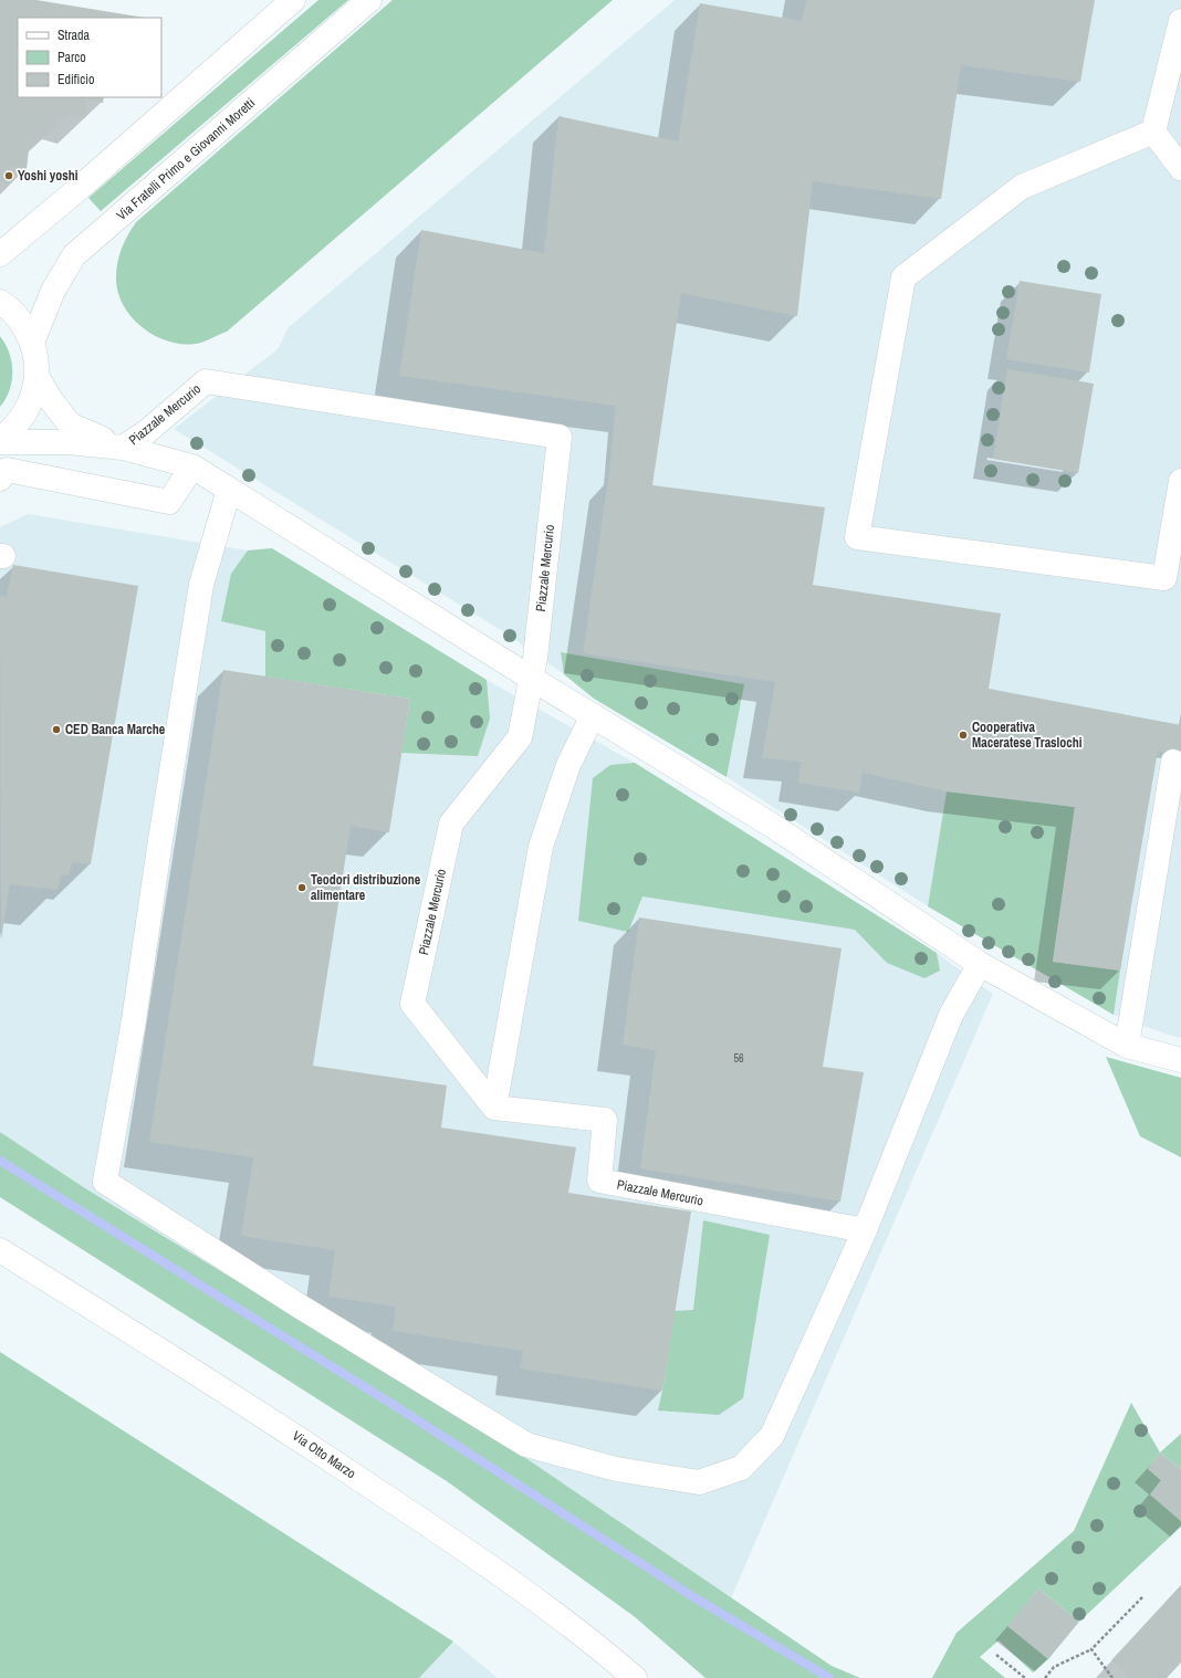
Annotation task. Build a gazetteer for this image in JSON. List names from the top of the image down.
{
  "streets": {
    "street": ["Via Fratelli Primo e Giovanni Moretti", "Piazzale Mercurio", "Via Otto Marzo"]
  },
  "places": [
    "Yoshi yoshi",
    "CED Banca Marche",
    "Cooperativa Maceratese Traslochi",
    "Teodori distribuzione alimentare"
  ],
  "house_numbers": ["56"],
  "legend": ["Strada", "Parco", "Edificio"]
}
